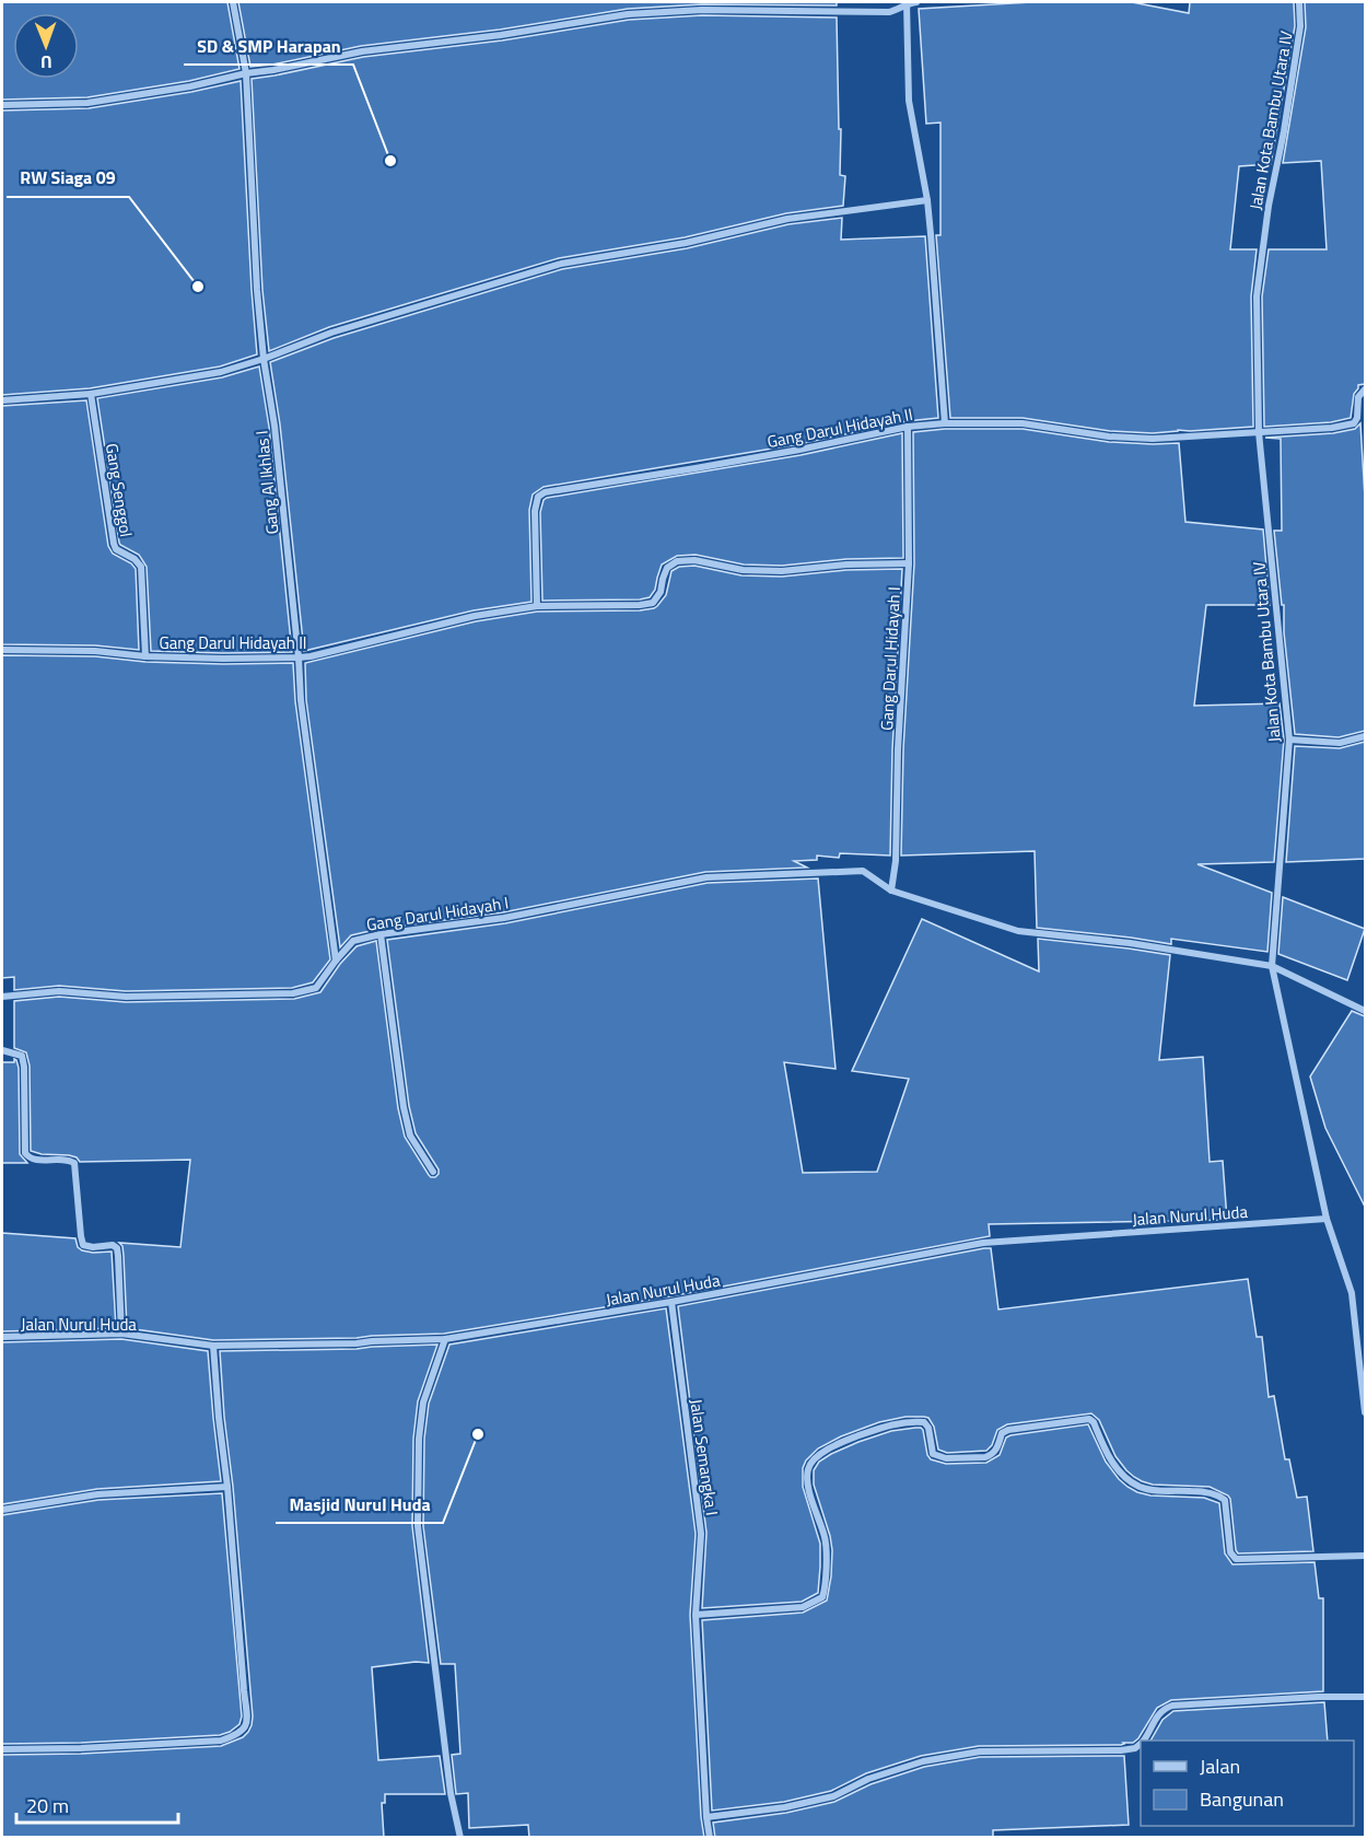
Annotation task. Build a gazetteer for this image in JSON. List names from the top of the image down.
{
  "streets": {
    "street": [
      "Jalan Kota Bambu Utara IV",
      "Gang Darul Hidayah II",
      "Gang Al Ikhlas I",
      "Gang Senggol",
      "Gang Darul Hidayah I",
      "Jalan Nurul Huda",
      "Jalan Semangka I"
    ]
  },
  "crossings": [
    ["Jalan Kota Bambu Utara IV", "Gang Darul Hidayah II"],
    ["Jalan Kota Bambu Utara IV", "Gang Darul Hidayah I"],
    ["Jalan Kota Bambu Utara IV", "Jalan Nurul Huda"],
    ["Gang Darul Hidayah II", "Gang Al Ikhlas I"],
    ["Gang Darul Hidayah II", "Gang Senggol"],
    ["Gang Darul Hidayah II", "Gang Darul Hidayah I"],
    ["Gang Al Ikhlas I", "Gang Darul Hidayah I"],
    ["Jalan Nurul Huda", "Jalan Semangka I"]
  ],
  "places": ["SD & SMP Harapan", "RW Siaga 09", "Masjid Nurul Huda"],
  "legend": ["Jalan", "Bangunan"],
  "scale_bar": "20 m",
  "north": "bottom"
}
